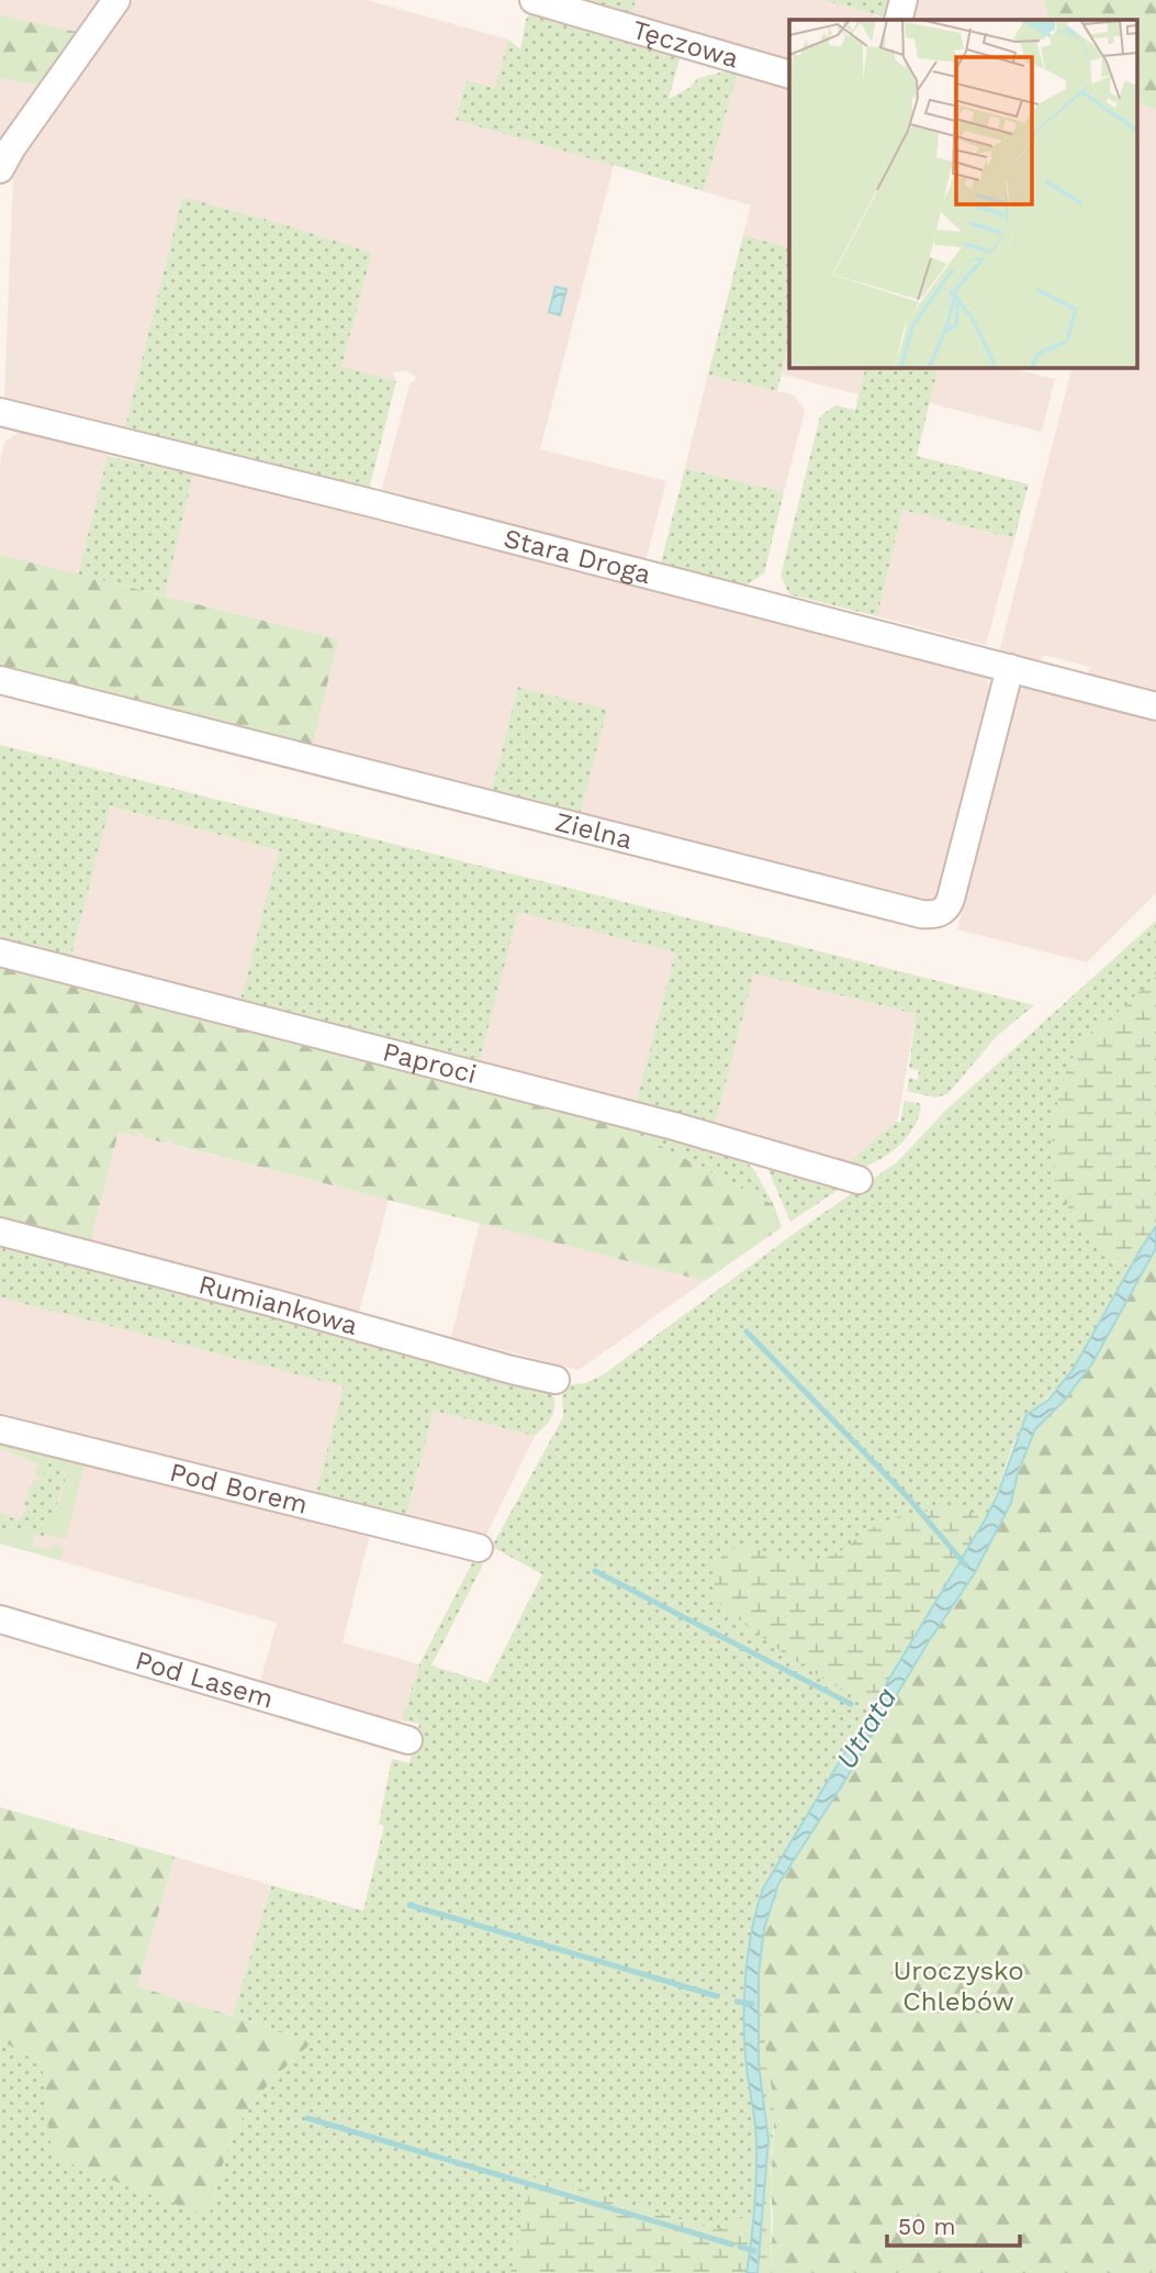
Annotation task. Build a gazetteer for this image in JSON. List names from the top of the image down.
{
  "streets": {
    "street": [
      "Tęczowa",
      "Stara Droga",
      "Zielna",
      "Paproci",
      "Rumiankowa",
      "Pod Borem",
      "Pod Lasem"
    ]
  },
  "crossings": [
    ["Stara Droga", "Zielna"]
  ],
  "water": ["Utrata"],
  "parks": ["Uroczysko Chlebów"],
  "scale_bar": "50 m"
}
